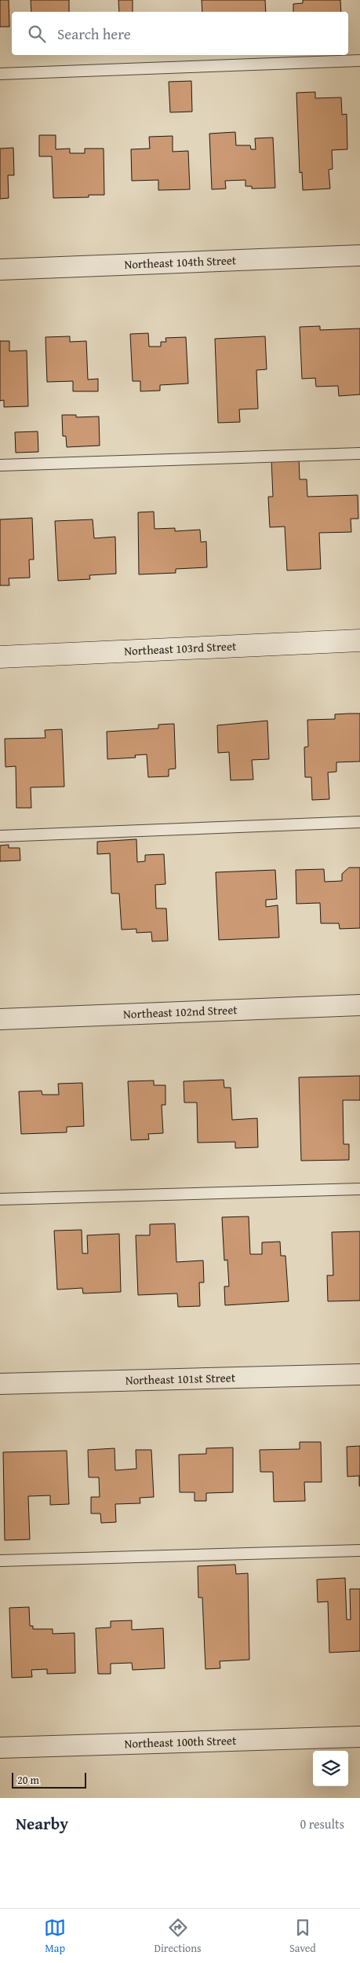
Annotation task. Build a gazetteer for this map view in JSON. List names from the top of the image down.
{
  "streets": {
    "main road": ["Northeast 103rd Street"],
    "street": [
      "Northeast 104th Street",
      "Northeast 102nd Street",
      "Northeast 101st Street",
      "Northeast 100th Street"
    ]
  },
  "scale_bar": "20 m",
  "page": {
    "search": "Search here",
    "scale": "20 m",
    "heading": ["Nearby", "0 results"],
    "nav": ["Map", "Directions", "Saved"]
  }
}
